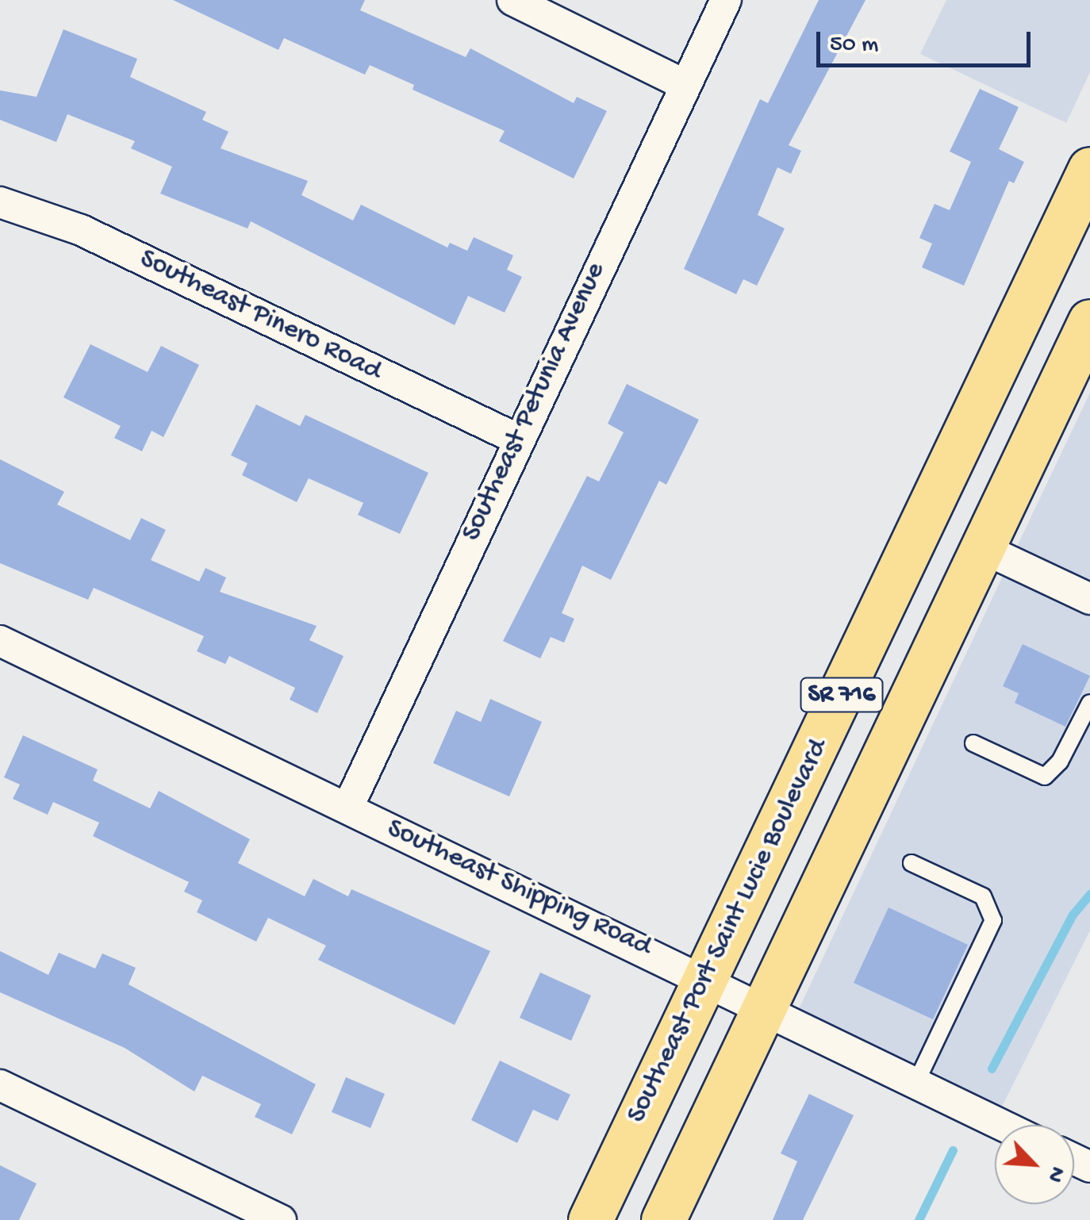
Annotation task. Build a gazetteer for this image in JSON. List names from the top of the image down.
{
  "streets": {
    "main road": ["SR 716", "Southeast Port Saint Lucie Boulevard"],
    "street": ["Southeast Pinero Road", "Southeast Petunia Avenue", "Southeast Shipping Road"]
  },
  "crossings": [
    ["Southeast Pinero Road", "Southeast Petunia Avenue"],
    ["Southeast Petunia Avenue", "Southeast Shipping Road"],
    ["SR 716", "Southeast Shipping Road"],
    ["Southeast Shipping Road", "Southeast Port Saint Lucie Boulevard"]
  ],
  "scale_bar": "50 m",
  "north": "bottom right"
}
